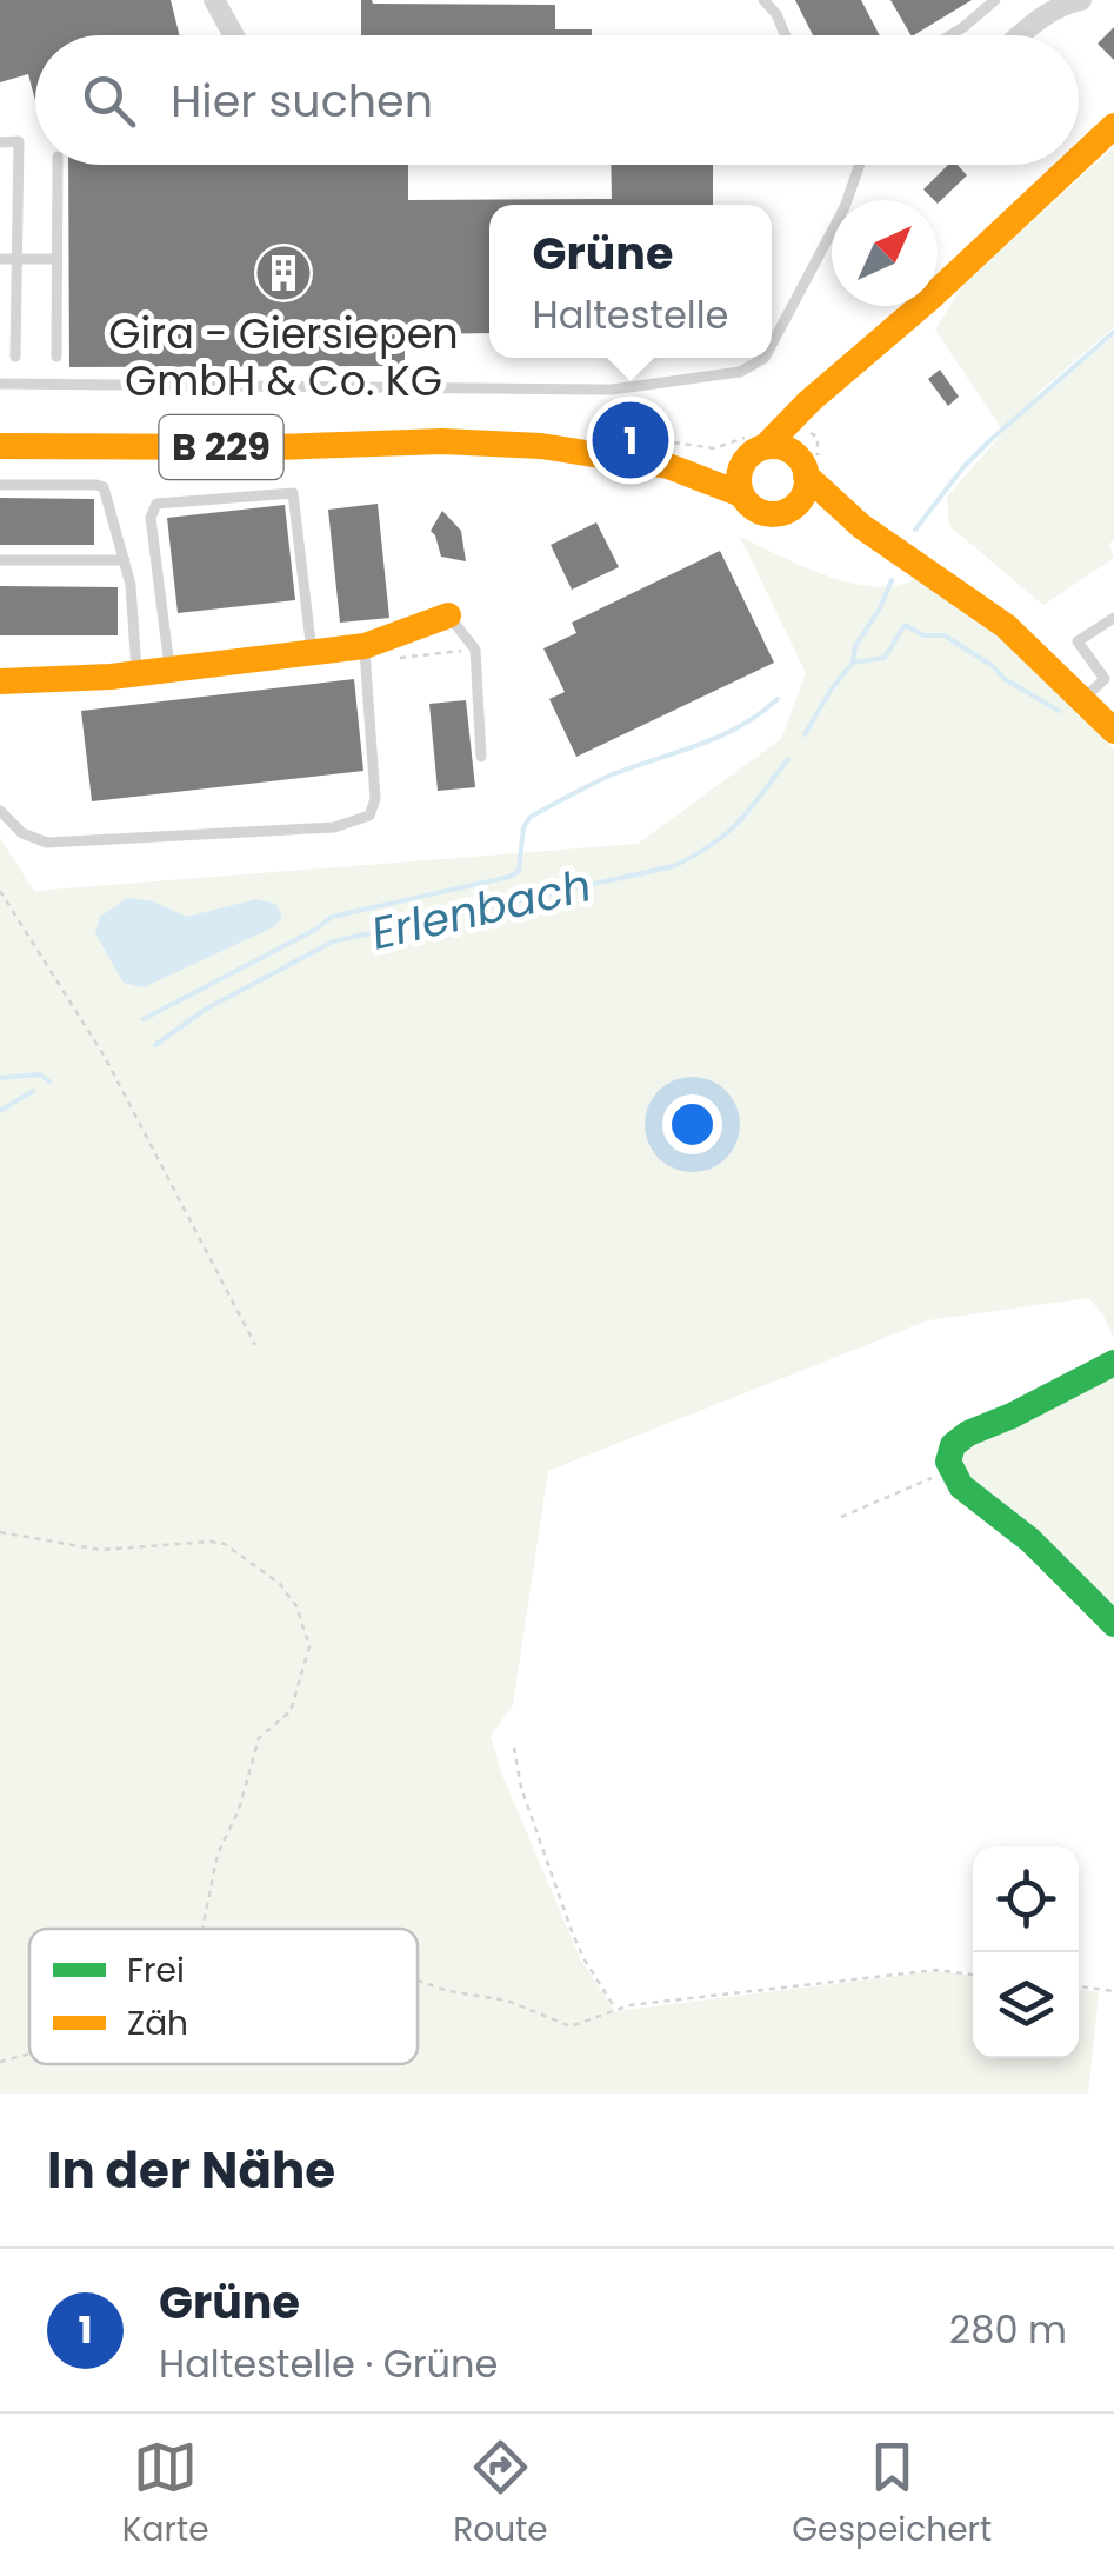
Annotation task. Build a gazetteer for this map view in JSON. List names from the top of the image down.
{
  "streets": {
    "main road": ["B 229"]
  },
  "water": ["Erlenbach"],
  "places": {
    "building": ["Gira - Giersiepen GmbH & Co. KG"]
  },
  "legend": ["Frei", "Zäh"],
  "north": "top right",
  "page": {
    "search": "Hier suchen",
    "popup": ["Grüne", "Haltestelle"],
    "pins": "1",
    "heading": "In der Nähe",
    "list": [
      {
        "mark": "1",
        "name": "Grüne",
        "note": "Haltestelle · Grüne",
        "value": "280 m"
      }
    ],
    "nav": ["Karte", "Route", "Gespeichert"]
  }
}
